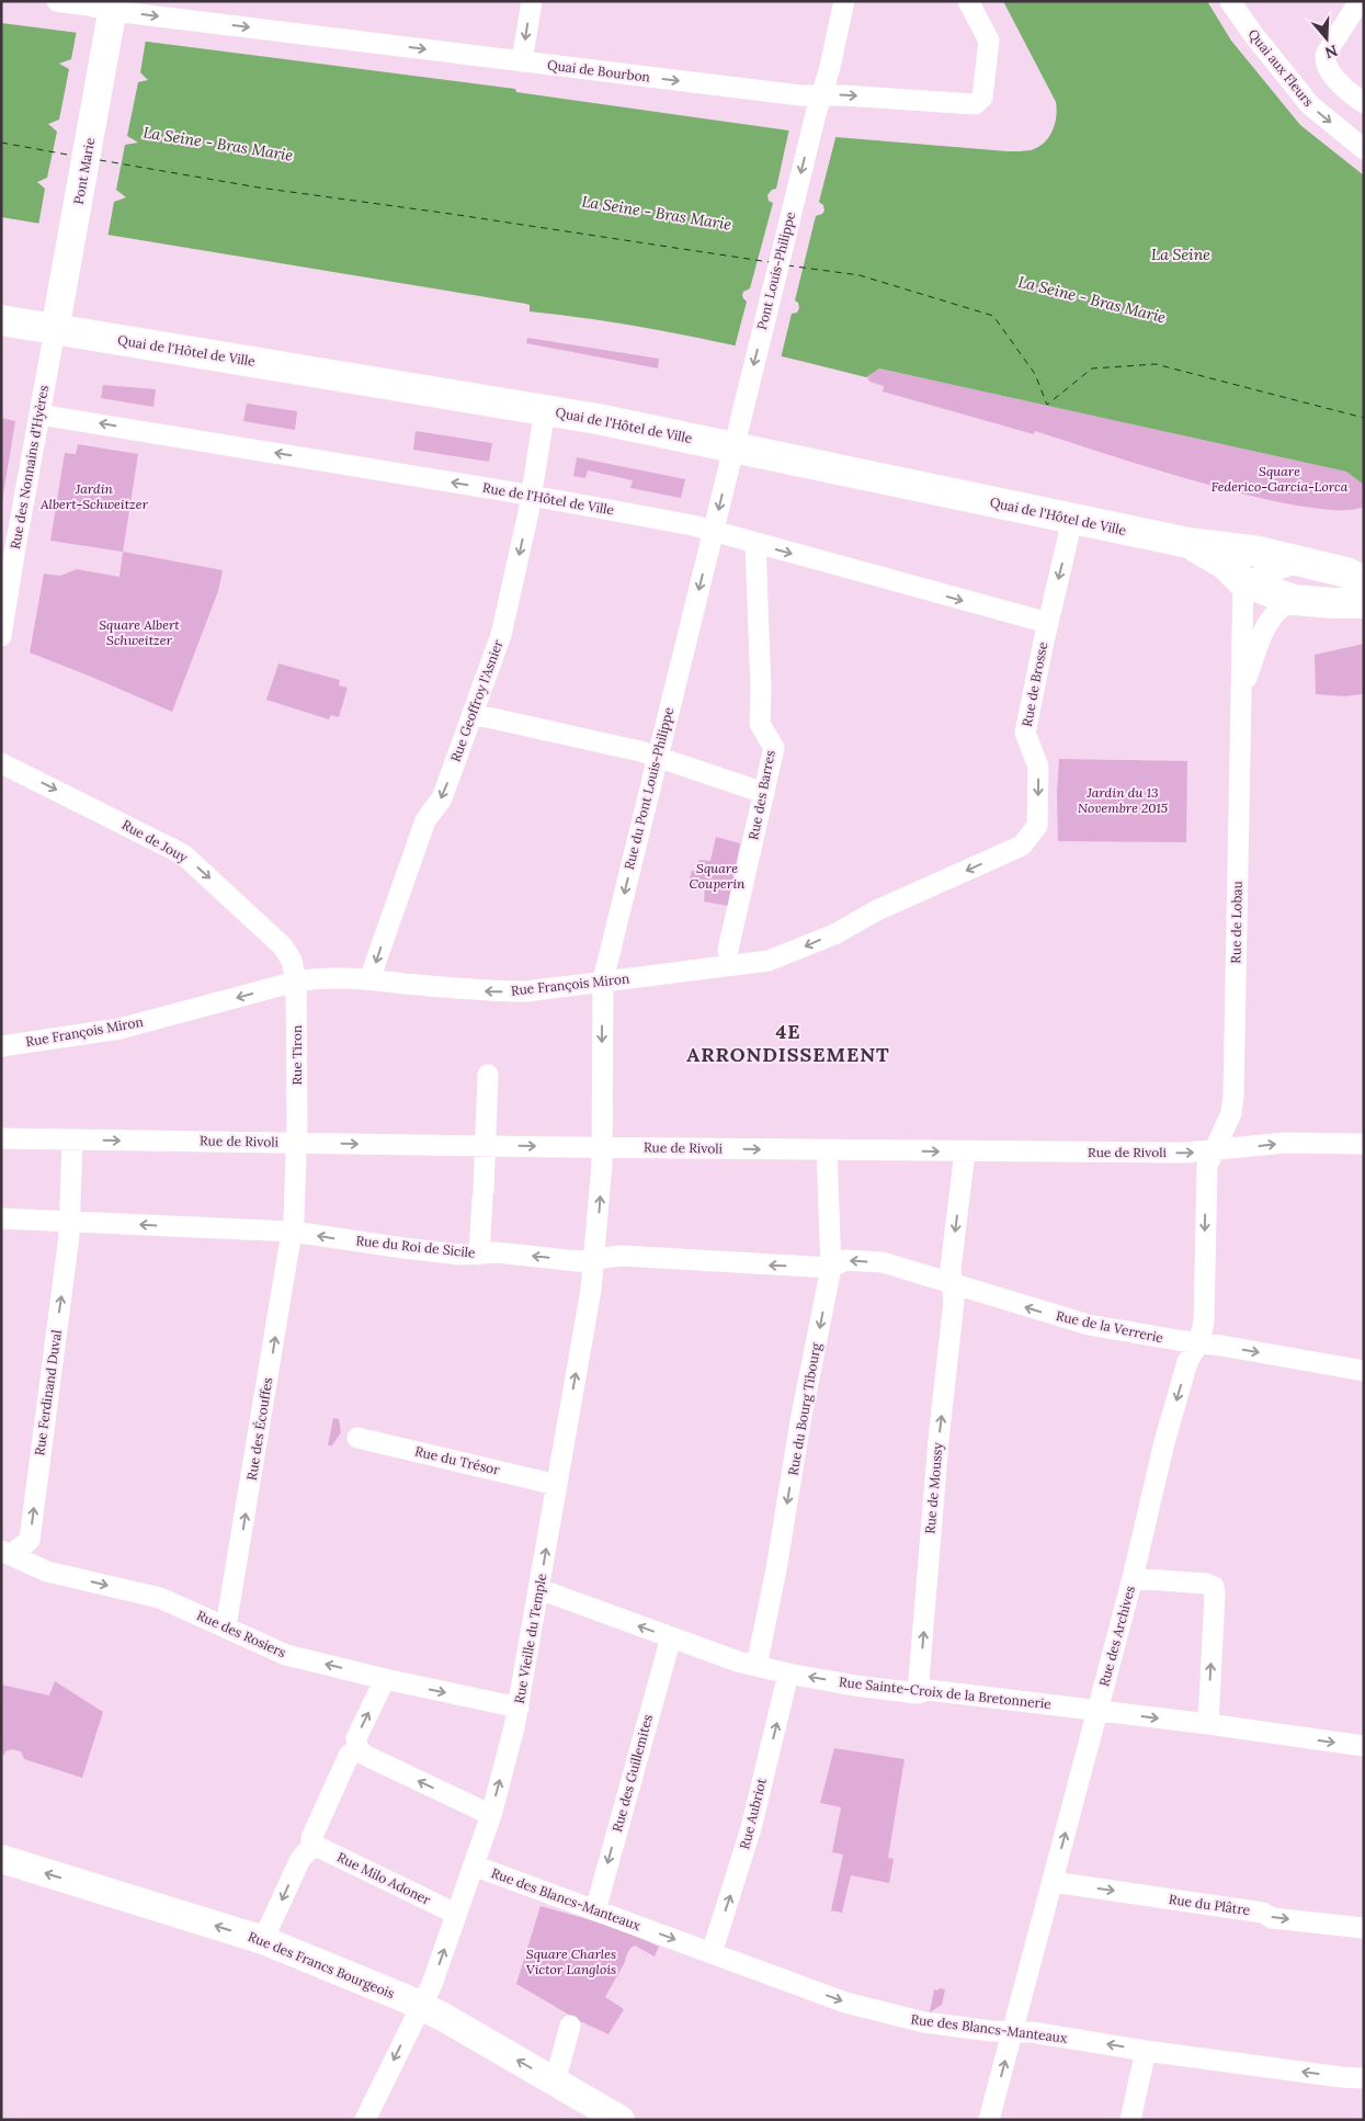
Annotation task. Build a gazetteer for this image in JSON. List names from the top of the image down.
{
  "streets": {
    "main road": ["Quai de l'Hôtel de Ville"],
    "street": [
      "Quai aux Fleurs",
      "Quai de Bourbon",
      "Pont Marie",
      "Pont Louis-Philippe",
      "Rue des Nonnains d'Hyères",
      "Rue de l'Hôtel de Ville",
      "Rue de Brosse",
      "Rue Geoffroy l'Asnier",
      "Rue du Pont Louis-Philippe",
      "Rue des Barres",
      "Rue de Jouy",
      "Rue de Lobau",
      "Rue François Miron",
      "Rue Tiron",
      "Rue de Rivoli",
      "Rue du Roi de Sicile",
      "Rue de la Verrerie",
      "Rue Ferdinand Duval",
      "Rue du Bourg Tibourg",
      "Rue des Écouffes",
      "Rue du Trésor",
      "Rue de Moussy",
      "Rue des Rosiers",
      "Rue des Archives",
      "Rue Vieille du Temple",
      "Rue Sainte-Croix de la Bretonnerie",
      "Rue des Guillemites",
      "Rue Aubriot",
      "Rue Milo Adoner",
      "Rue des Blancs-Manteaux",
      "Rue du Plâtre",
      "Rue des Francs Bourgeois"
    ]
  },
  "crossings": [
    ["Quai de Bourbon", "Pont Marie"],
    ["Quai de Bourbon", "Pont Louis-Philippe"],
    ["Pont Marie", "Quai de l'Hôtel de Ville"],
    ["Pont Marie", "Rue des Nonnains d'Hyères"],
    ["Pont Louis-Philippe", "Quai de l'Hôtel de Ville"],
    ["Pont Louis-Philippe", "Rue du Pont Louis-Philippe"],
    ["Quai de l'Hôtel de Ville", "Rue des Nonnains d'Hyères"],
    ["Quai de l'Hôtel de Ville", "Rue de Brosse"],
    ["Quai de l'Hôtel de Ville", "Rue Geoffroy l'Asnier"],
    ["Quai de l'Hôtel de Ville", "Rue du Pont Louis-Philippe"],
    ["Quai de l'Hôtel de Ville", "Rue de Lobau"],
    ["Rue des Nonnains d'Hyères", "Rue de l'Hôtel de Ville"],
    ["Rue de l'Hôtel de Ville", "Rue de Brosse"],
    ["Rue de l'Hôtel de Ville", "Rue Geoffroy l'Asnier"],
    ["Rue de l'Hôtel de Ville", "Rue du Pont Louis-Philippe"],
    ["Rue de l'Hôtel de Ville", "Rue des Barres"],
    ["Rue de Brosse", "Rue François Miron"],
    ["Rue Geoffroy l'Asnier", "Rue François Miron"],
    ["Rue du Pont Louis-Philippe", "Rue François Miron"],
    ["Rue du Pont Louis-Philippe", "Rue de Rivoli"],
    ["Rue du Pont Louis-Philippe", "Rue Vieille du Temple"],
    ["Rue des Barres", "Rue François Miron"],
    ["Rue de Jouy", "Rue François Miron"],
    ["Rue de Jouy", "Rue Tiron"],
    ["Rue de Lobau", "Rue de Rivoli"],
    ["Rue de Lobau", "Rue des Archives"],
    ["Rue François Miron", "Rue Tiron"],
    ["Rue Tiron", "Rue de Rivoli"],
    ["Rue Tiron", "Rue du Roi de Sicile"],
    ["Rue Tiron", "Rue des Écouffes"],
    ["Rue de Rivoli", "Rue Ferdinand Duval"],
    ["Rue de Rivoli", "Rue du Bourg Tibourg"],
    ["Rue de Rivoli", "Rue de Moussy"],
    ["Rue de Rivoli", "Rue des Archives"],
    ["Rue de Rivoli", "Rue Vieille du Temple"],
    ["Rue du Roi de Sicile", "Rue de la Verrerie"],
    ["Rue du Roi de Sicile", "Rue Ferdinand Duval"],
    ["Rue du Roi de Sicile", "Rue du Bourg Tibourg"],
    ["Rue du Roi de Sicile", "Rue des Écouffes"],
    ["Rue du Roi de Sicile", "Rue Vieille du Temple"],
    ["Rue de la Verrerie", "Rue du Bourg Tibourg"],
    ["Rue de la Verrerie", "Rue de Moussy"],
    ["Rue de la Verrerie", "Rue des Archives"],
    ["Rue Ferdinand Duval", "Rue des Rosiers"],
    ["Rue du Bourg Tibourg", "Rue Sainte-Croix de la Bretonnerie"],
    ["Rue des Écouffes", "Rue des Rosiers"],
    ["Rue du Trésor", "Rue Vieille du Temple"],
    ["Rue de Moussy", "Rue Sainte-Croix de la Bretonnerie"],
    ["Rue des Rosiers", "Rue Vieille du Temple"],
    ["Rue des Archives", "Rue Sainte-Croix de la Bretonnerie"],
    ["Rue des Archives", "Rue des Blancs-Manteaux"],
    ["Rue des Archives", "Rue du Plâtre"],
    ["Rue Vieille du Temple", "Rue Sainte-Croix de la Bretonnerie"],
    ["Rue Vieille du Temple", "Rue Milo Adoner"],
    ["Rue Vieille du Temple", "Rue des Blancs-Manteaux"],
    ["Rue Vieille du Temple", "Rue des Francs Bourgeois"],
    ["Rue Sainte-Croix de la Bretonnerie", "Rue des Guillemites"],
    ["Rue Sainte-Croix de la Bretonnerie", "Rue Aubriot"],
    ["Rue des Guillemites", "Rue des Blancs-Manteaux"],
    ["Rue Aubriot", "Rue des Blancs-Manteaux"]
  ],
  "one_way": [
    "Quai aux Fleurs",
    "Quai de Bourbon",
    "Pont Louis-Philippe",
    "Rue de Brosse",
    "Rue Geoffroy l'Asnier",
    "Rue du Pont Louis-Philippe",
    "Rue de Jouy",
    "Rue François Miron",
    "Rue de Rivoli",
    "Rue du Roi de Sicile",
    "Rue Ferdinand Duval",
    "Rue du Bourg Tibourg",
    "Rue des Écouffes",
    "Rue des Guillemites",
    "Rue Aubriot",
    "Rue du Plâtre",
    "Rue des Francs Bourgeois"
  ],
  "districts": ["4E ARRONDISSEMENT"],
  "water": ["La Seine - Bras Marie", "La Seine"],
  "parks": [
    "Square Federico-García-Lorca",
    "Jardin Albert-Schweitzer",
    "Square Albert Schweitzer",
    "Jardin du 13 Novembre 2015",
    "Square Couperin",
    "Square Charles Victor Langlois"
  ],
  "north": "bottom"
}
